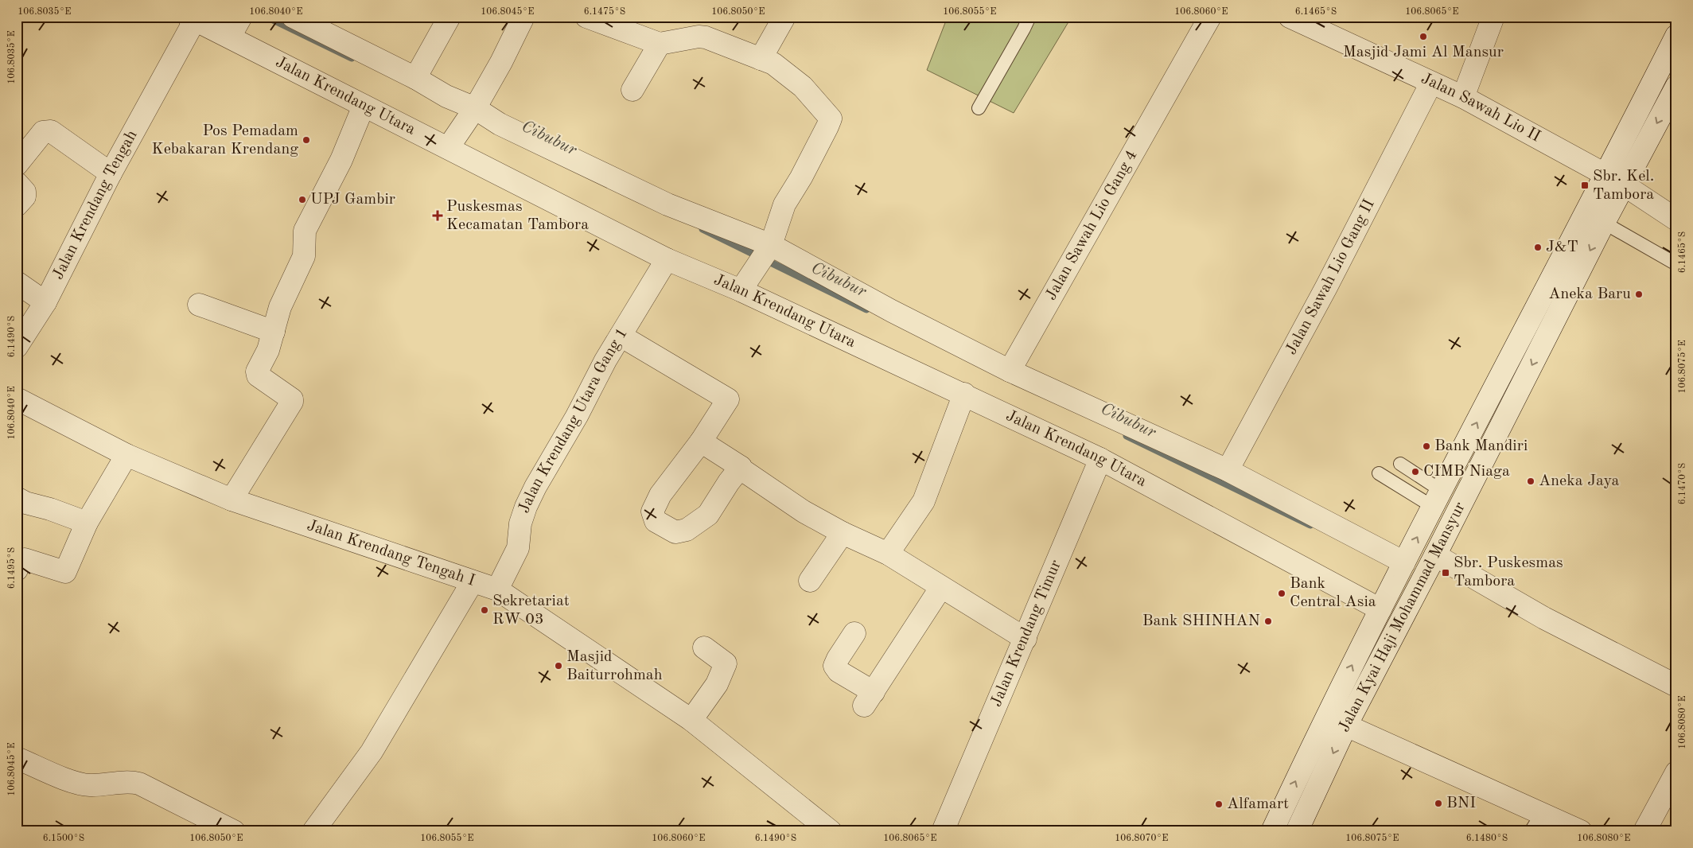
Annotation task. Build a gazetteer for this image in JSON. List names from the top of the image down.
{
  "streets": {
    "street": [
      "Jalan Krendang Utara",
      "Jalan Sawah Lio II",
      "Jalan Krendang Tengah",
      "Jalan Sawah Lio Gang 4",
      "Jalan Sawah Lio Gang II",
      "Jalan Krendang Utara Gang 1",
      "Jalan Krendang Tengah I",
      "Jalan Kyai Haji Mohammad Mansyur",
      "Jalan Krendang Timur"
    ]
  },
  "crossings": [
    ["Jalan Krendang Utara", "Jalan Krendang Tengah"],
    ["Jalan Krendang Utara", "Jalan Krendang Utara Gang 1"],
    ["Jalan Krendang Utara", "Jalan Kyai Haji Mohammad Mansyur"],
    ["Jalan Krendang Utara", "Jalan Krendang Timur"],
    ["Jalan Sawah Lio II", "Jalan Sawah Lio Gang II"],
    ["Jalan Sawah Lio II", "Jalan Kyai Haji Mohammad Mansyur"],
    ["Jalan Krendang Utara Gang 1", "Jalan Krendang Tengah I"]
  ],
  "water": ["Cibubur"],
  "places": {
    "other": [
      "Masjid Jami Al Mansur",
      "Pos Pemadam Kebakaran Krendang",
      "UPJ Gambir",
      "J&T",
      "Aneka Baru",
      "Bank Mandiri",
      "CIMB Niaga",
      "Aneka Jaya",
      "Bank Central Asia",
      "Sekretariat RW 03",
      "Bank SHINHAN",
      "Masjid Baiturrohmah",
      "BNI",
      "Alfamart"
    ],
    "transit": ["Sbr. Kel. Tambora", "Sbr. Puskesmas Tambora"],
    "health": ["Puskesmas Kecamatan Tambora"]
  },
  "coordinates": [
    "106.8035°E",
    "106.8040°E",
    "106.8045°E",
    "6.1475°S",
    "106.8050°E",
    "106.8055°E",
    "106.8060°E",
    "6.1465°S",
    "106.8065°E",
    "6.1490°S",
    "106.8075°E",
    "6.1470°S",
    "6.1495°S",
    "106.8080°E",
    "6.1500°S",
    "106.8070°E",
    "6.1480°S"
  ]
}
